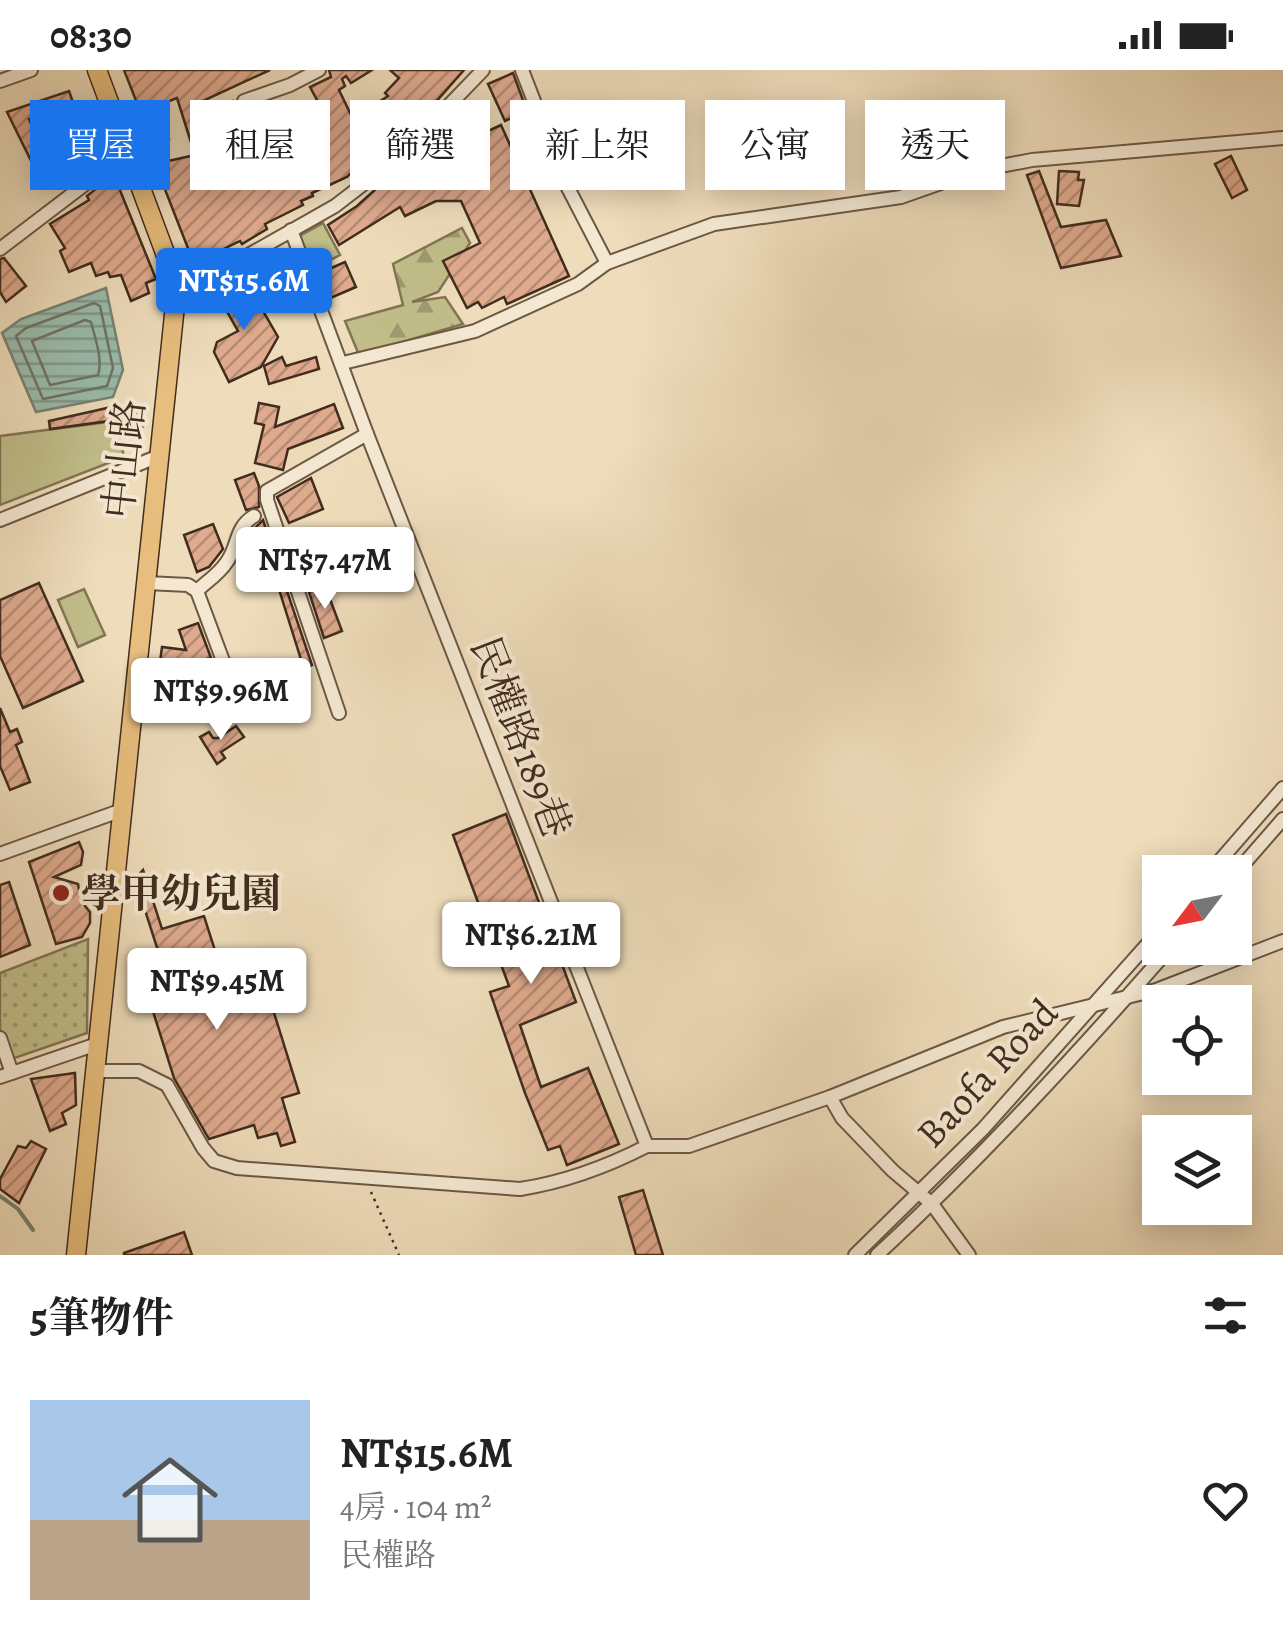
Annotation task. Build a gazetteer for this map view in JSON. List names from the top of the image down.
{
  "streets": {
    "main road": ["中山路"],
    "street": ["民權路189巷", "Baofa Road"]
  },
  "places": ["學甲幼兒園"],
  "north": "bottom left",
  "page": {
    "status": "08:30",
    "chip": [
      "買屋",
      "租屋",
      "篩選",
      "新上架",
      "公寓",
      "透天"
    ],
    "price": [
      "NT$15.6M",
      "NT$7.47M",
      "NT$9.96M",
      "NT$6.21M",
      "NT$9.45M"
    ],
    "heading": "5筆物件",
    "list": [
      {
        "name": "NT$15.6M",
        "note": "4房 · 104 m² · 民權路"
      }
    ]
  }
}
